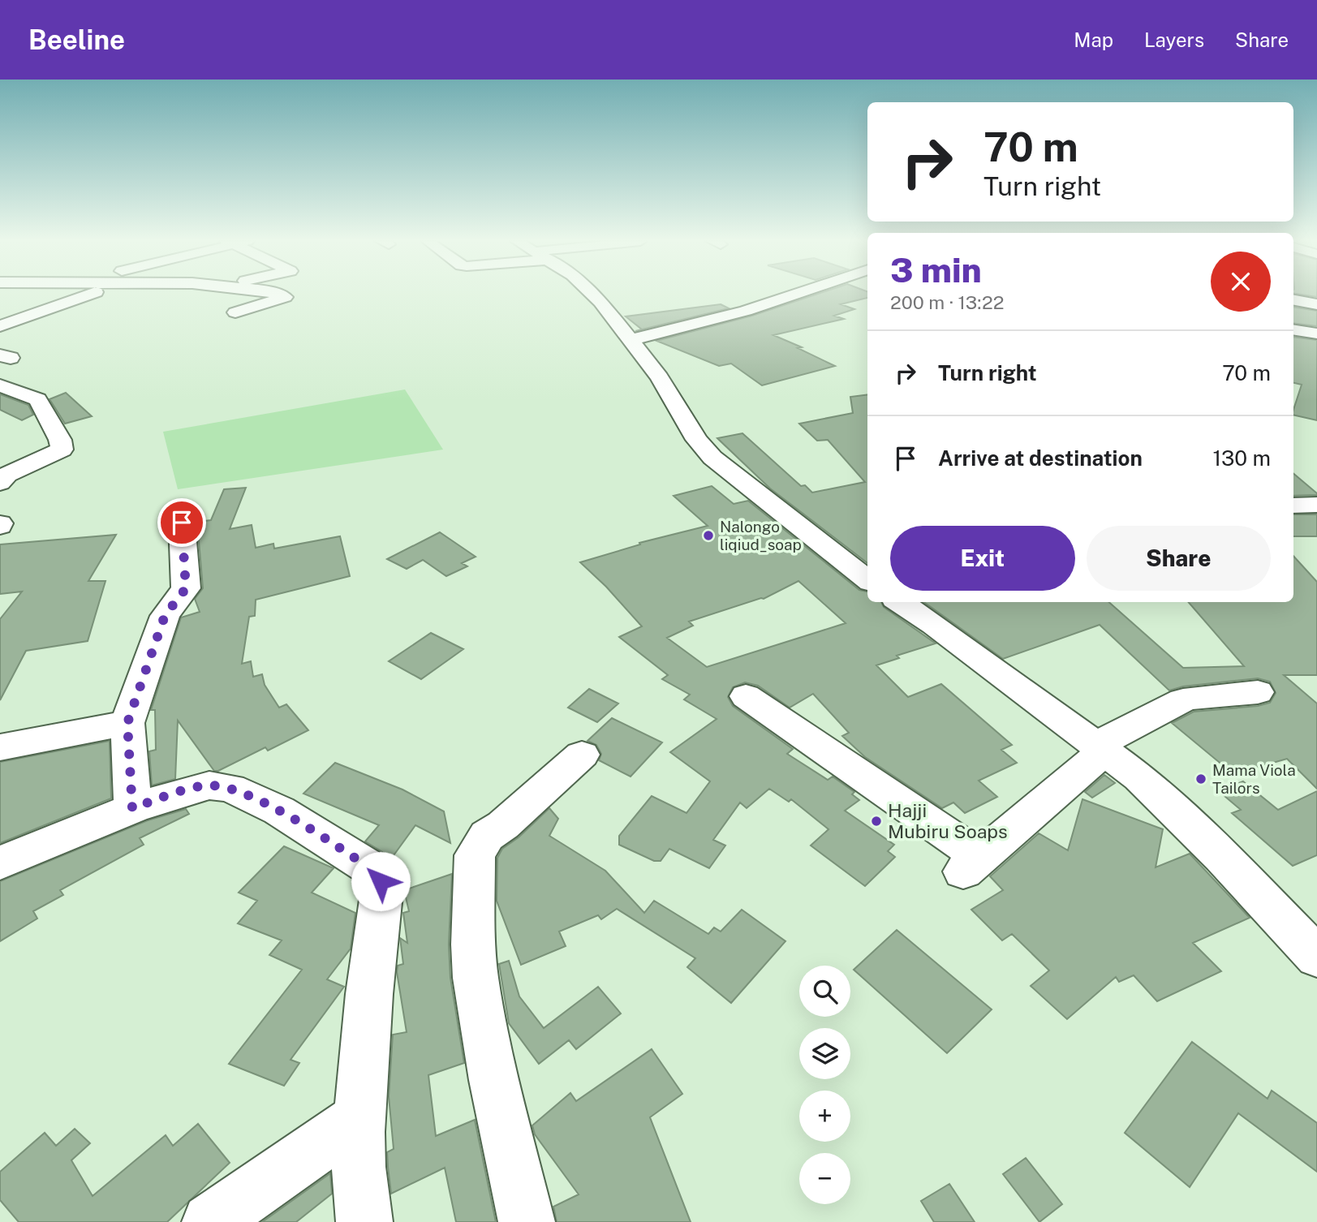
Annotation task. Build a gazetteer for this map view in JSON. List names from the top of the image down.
{
  "places": ["Nalongo liqiud_soap", "Mama Viola Tailors", "Hajji Mubiru Soaps"],
  "page": {
    "header": "Beeline",
    "nav": ["Map", "Layers", "Share"],
    "turn": ["70 m", "Turn right"],
    "heading": ["3 min", "200 m · 13:22"],
    "list": [
      {
        "name": "Turn right",
        "value": "70 m"
      },
      {
        "name": "Arrive at destination",
        "value": "130 m"
      }
    ],
    "buttons": ["Exit", "Share"],
    "map_buttons": ["+", "−"]
  }
}
